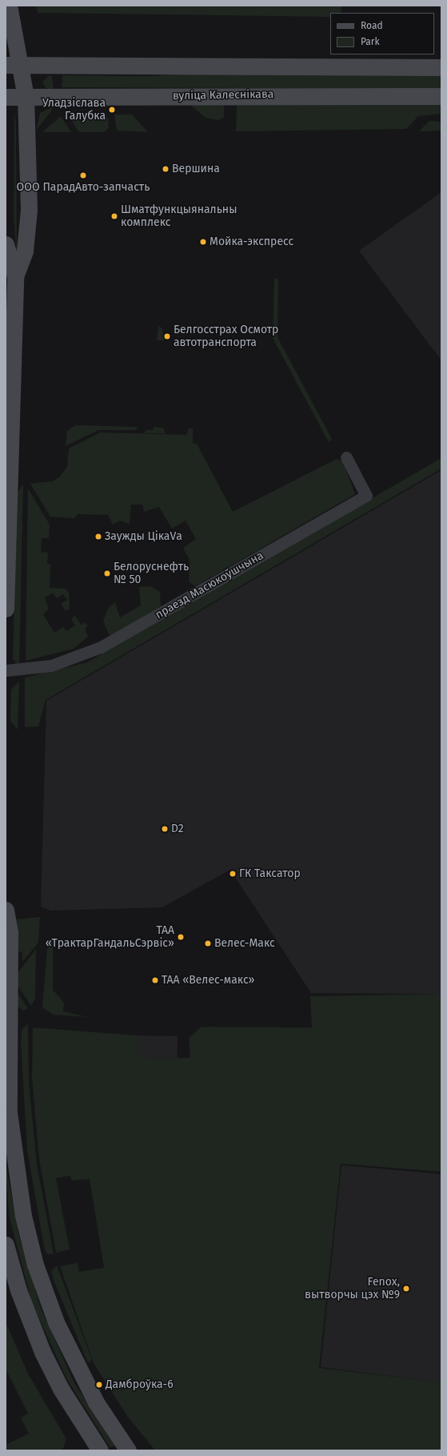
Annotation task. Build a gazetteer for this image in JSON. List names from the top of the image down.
{
  "streets": {
    "main road": ["вуліца Калеснікава"],
    "street": ["праезд Масюкоўшчына"]
  },
  "places": [
    "Уладзіслава Галубка",
    "Вершина",
    "ООО ПарадАвто-запчасть",
    "Шматфункцыянальны комплекс",
    "Мойка-экспресс",
    "Белгосстрах Осмотр автотранспорта",
    "Заужды ЦікаVа",
    "Белоруснефть № 50",
    "D2",
    "ГК Таксатор",
    "ТАА «ТрактарГандальСэрвіс»",
    "Велес-Макс",
    "ТАА «Велес-макс»",
    "Fenox, вытворчы цэх №9",
    "Дамброўка-6"
  ],
  "legend": ["Road", "Park"]
}
